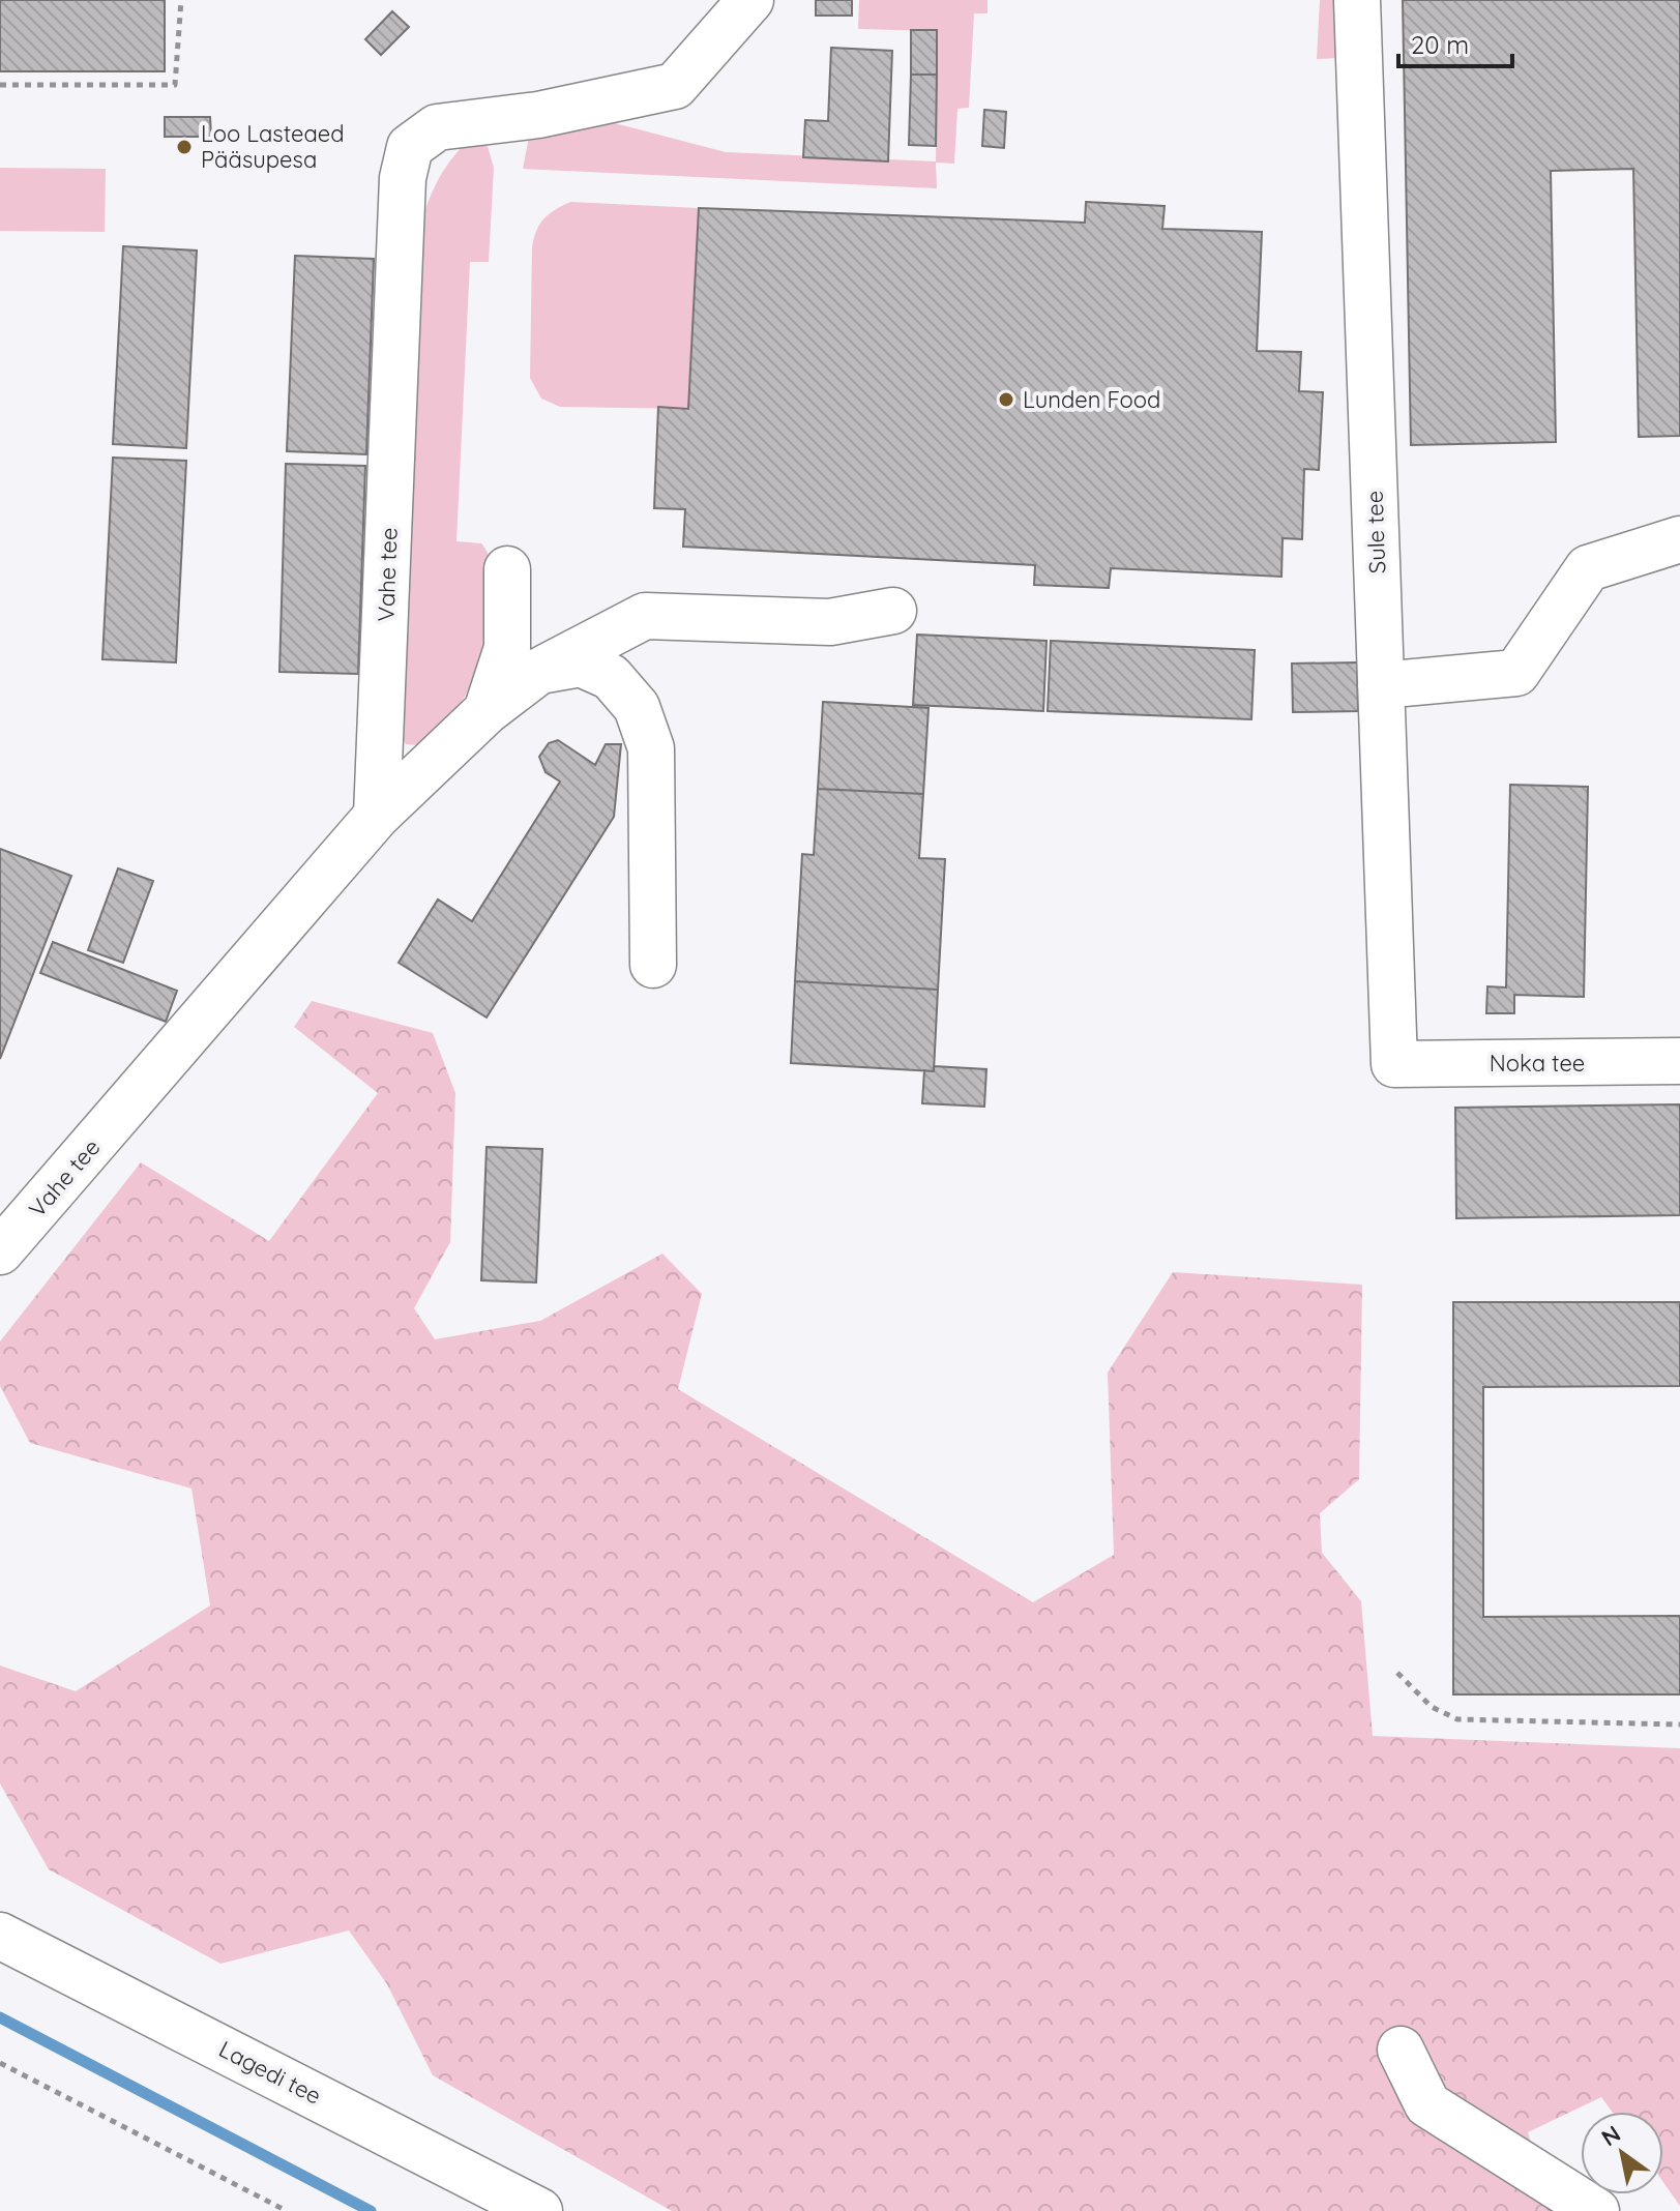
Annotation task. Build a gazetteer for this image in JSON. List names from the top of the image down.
{
  "streets": {
    "street": [
      "Sule tee",
      "Vahe tee",
      "Noka tee",
      "Lagedi tee"
    ]
  },
  "crossings": [
    ["Sule tee", "Noka tee"]
  ],
  "places": ["Loo Lasteaed Pääsupesa", "Lunden Food"],
  "scale_bar": "20 m",
  "north": "top left"
}
